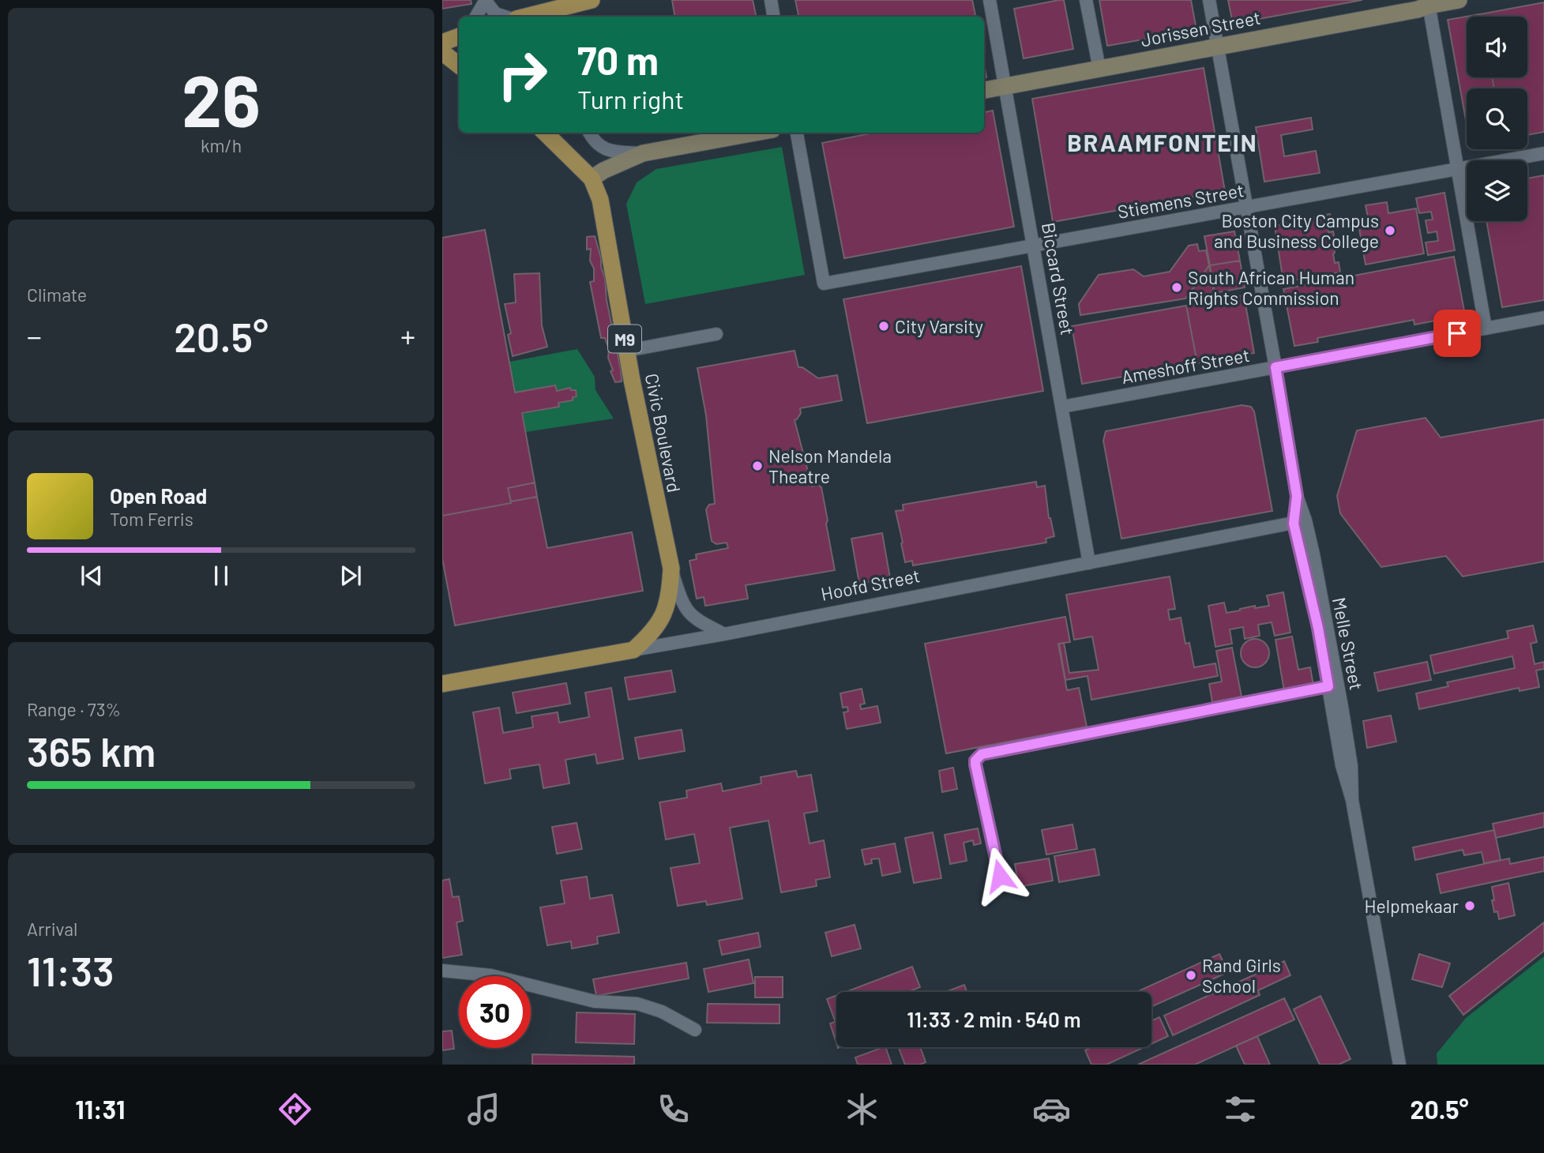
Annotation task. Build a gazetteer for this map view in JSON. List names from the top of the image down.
{
  "streets": {
    "main road": [
      "Jorissen Street",
      "M9",
      "Civic Boulevard",
      "Hoofd Street"
    ],
    "street": [
      "Stiemens Street",
      "Biccard Street",
      "Ameshoff Street",
      "Melle Street"
    ]
  },
  "crossings": [
    ["Jorissen Street", "Biccard Street"],
    ["Jorissen Street", "Melle Street"],
    ["Stiemens Street", "Biccard Street"],
    ["Stiemens Street", "Melle Street"],
    ["Biccard Street", "Ameshoff Street"],
    ["Biccard Street", "Hoofd Street"],
    ["Ameshoff Street", "Melle Street"],
    ["Civic Boulevard", "Hoofd Street"],
    ["Hoofd Street", "Melle Street"]
  ],
  "districts": ["BRAAMFONTEIN"],
  "places": [
    "Boston City Campus and Business College",
    "South African Human Rights Commission",
    "City Varsity",
    "Nelson Mandela Theatre",
    "Helpmekaar",
    "Rand Girls School"
  ],
  "page": {
    "tile": [
      ["26", "km/h"],
      "Climate",
      ["Range · 73%", "365 km"],
      ["Arrival", "11:33"]
    ],
    "turn": ["70 m", "Turn right"],
    "heat": ["−", "20.5°", "+"],
    "song": ["Open Road", "Tom Ferris"],
    "limit": "30",
    "trip": "11:33 · 2 min · 540 m",
    "tabs": ["11:31", "20.5°"]
  }
}
